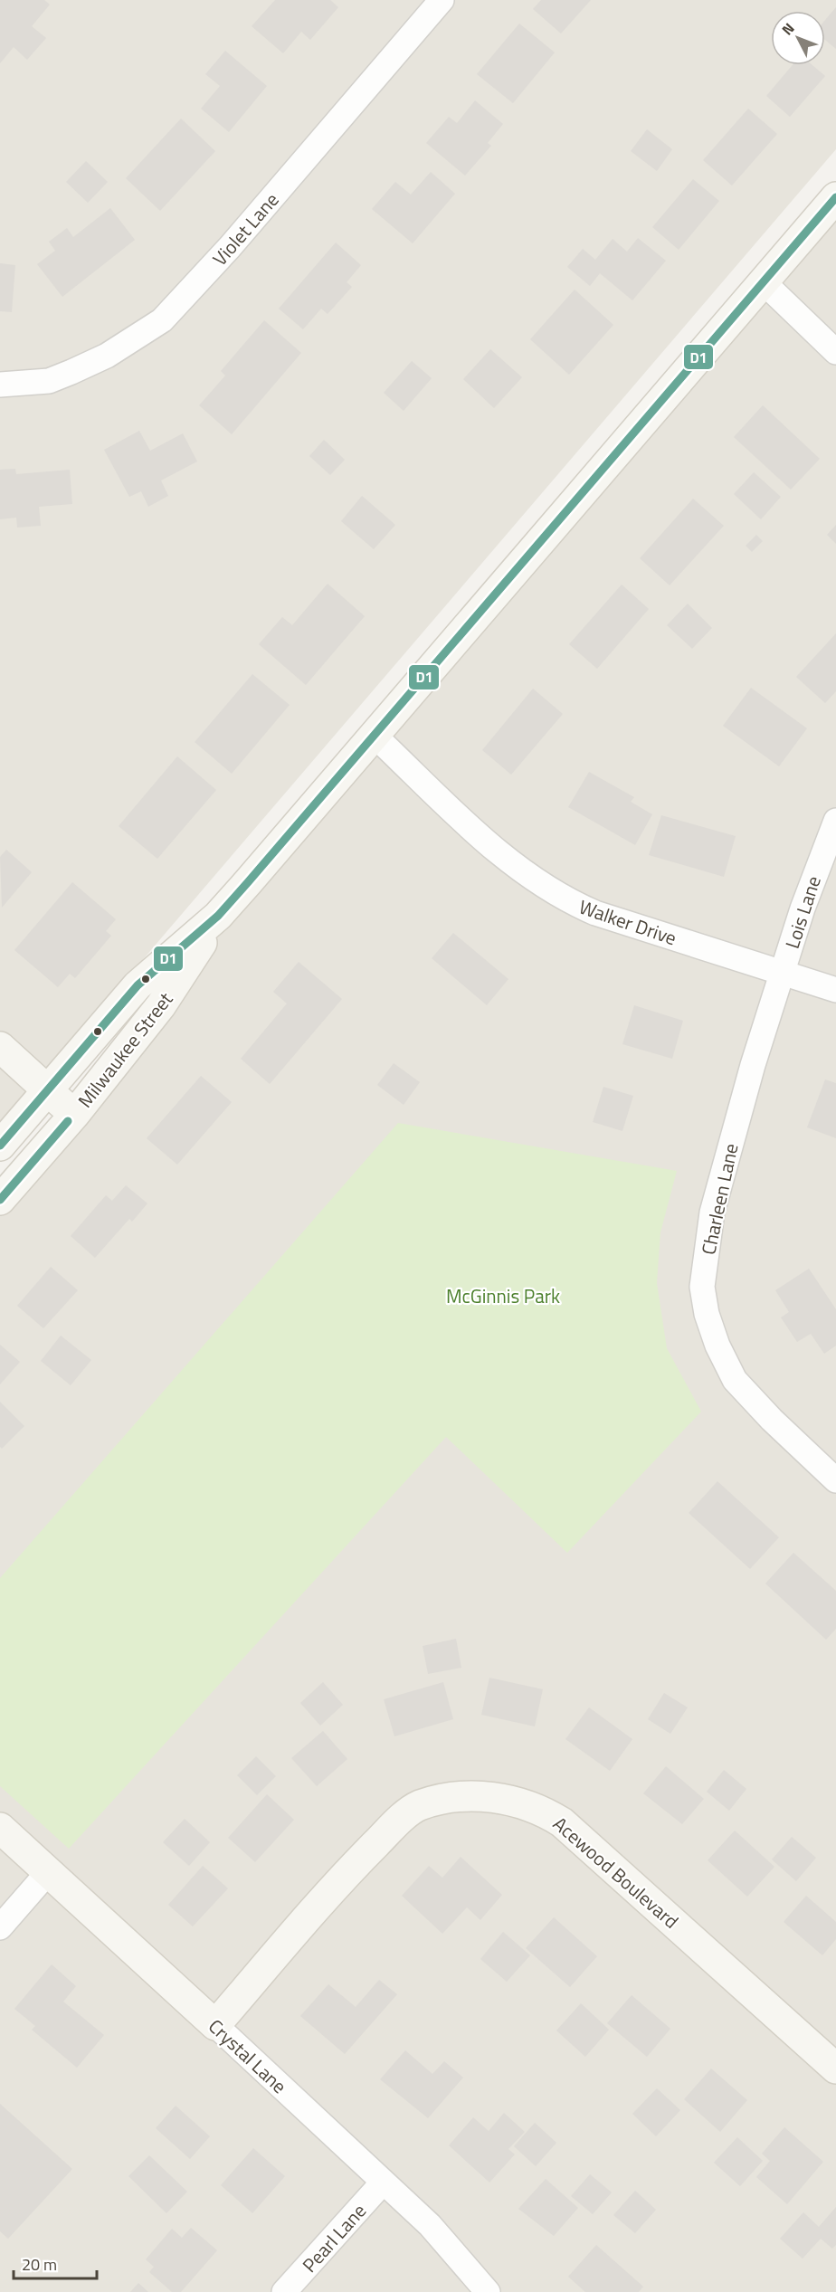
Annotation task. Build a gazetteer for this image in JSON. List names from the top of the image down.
{
  "streets": {
    "street": [
      "Violet Lane",
      "Lois Lane",
      "Walker Drive",
      "Milwaukee Street",
      "Charleen Lane",
      "Acewood Boulevard",
      "Crystal Lane",
      "Pearl Lane"
    ]
  },
  "crossings": [
    ["Lois Lane", "Walker Drive"],
    ["Lois Lane", "Charleen Lane"],
    ["Walker Drive", "Milwaukee Street"],
    ["Walker Drive", "Charleen Lane"],
    ["Acewood Boulevard", "Crystal Lane"],
    ["Crystal Lane", "Pearl Lane"]
  ],
  "parks": ["McGinnis Park"],
  "lines": ["transit line D1"],
  "scale_bar": "20 m",
  "north": "top left"
}
